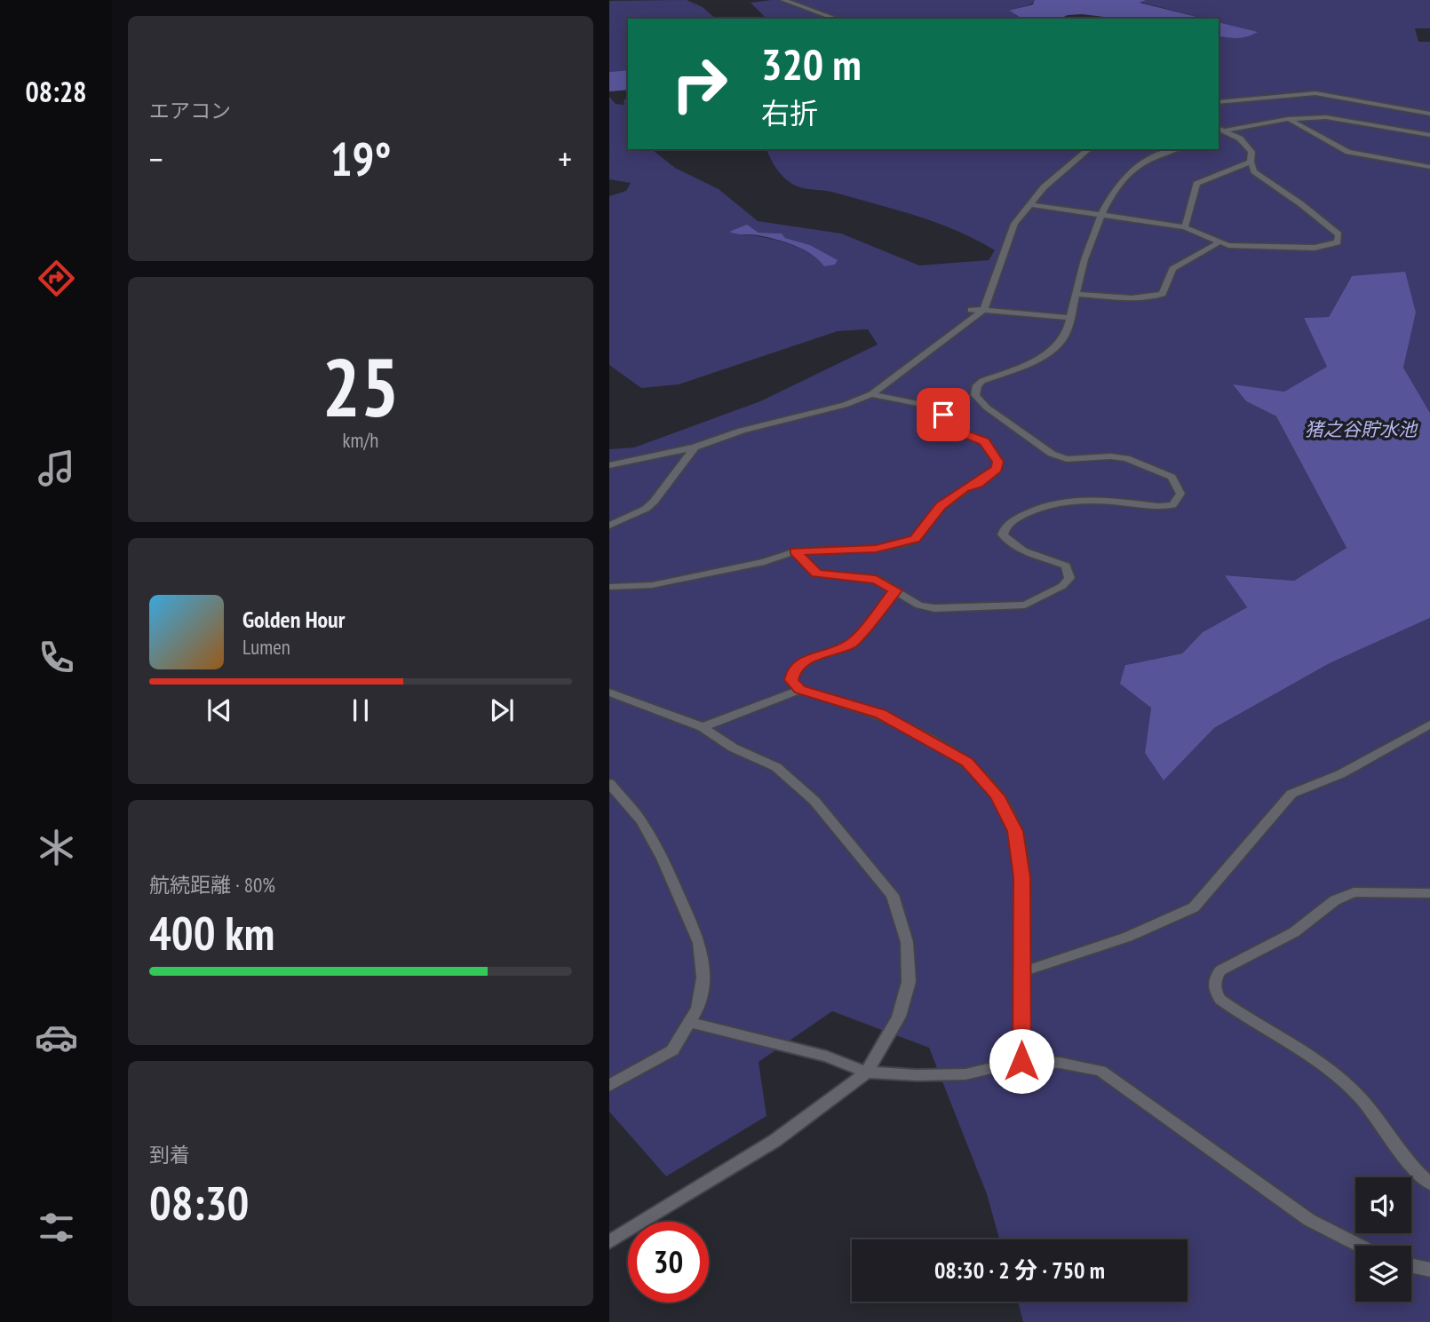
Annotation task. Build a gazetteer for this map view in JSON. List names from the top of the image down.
{
  "water": ["猪之谷貯水池"],
  "page": {
    "tabs": "08:28",
    "tile": [
      "エアコン",
      ["25", "km/h"],
      ["航続距離 · 80%", "400 km"],
      ["到着", "08:30"]
    ],
    "turn": ["320 m", "右折"],
    "heat": ["−", "19°", "+"],
    "song": ["Golden Hour", "Lumen"],
    "limit": "30",
    "trip": "08:30 · 2 分 · 750 m"
  }
}
